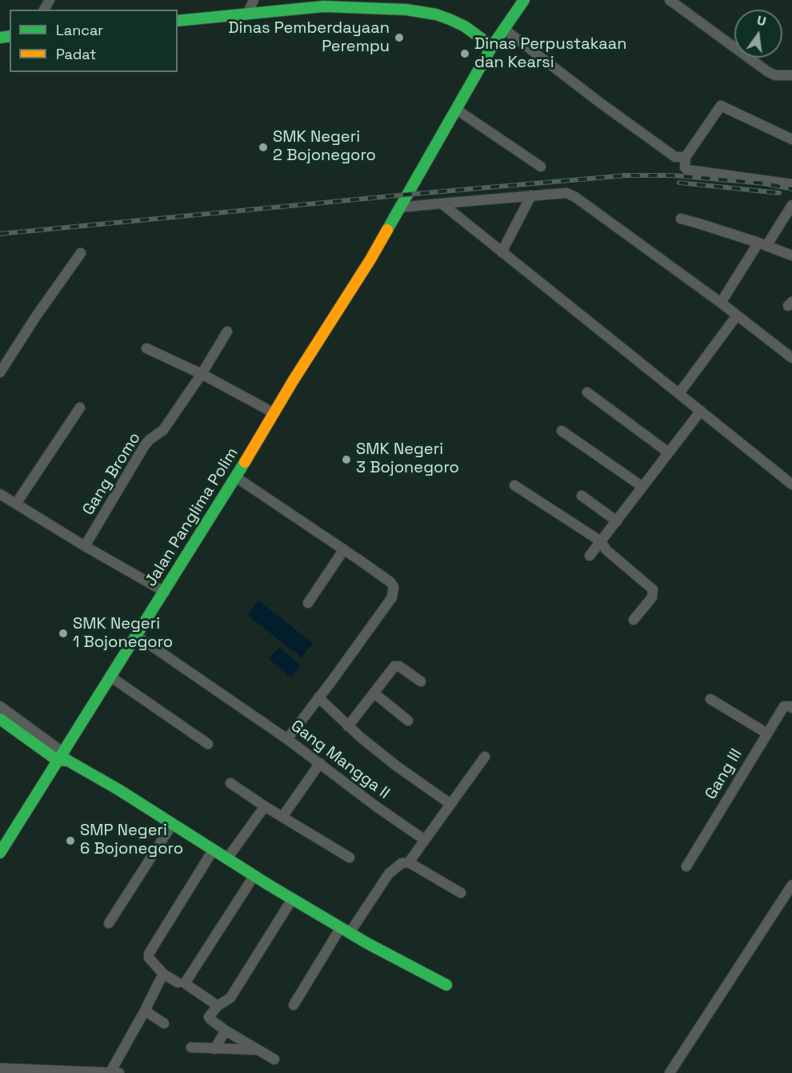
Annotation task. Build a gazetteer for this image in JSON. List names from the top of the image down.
{
  "streets": {
    "main road": ["Jalan Panglima Polim"],
    "street": ["Gang Bromo", "Gang Mangga II", "Gang III"]
  },
  "crossings": [
    ["Jalan Panglima Polim", "Gang Mangga II"]
  ],
  "places": [
    "Dinas Pemberdayaan Perempu",
    "Dinas Perpustakaan dan Kearsi",
    "SMK Negeri 2 Bojonegoro",
    "SMK Negeri 3 Bojonegoro",
    "SMK Negeri 1 Bojonegoro",
    "SMP Negeri 6 Bojonegoro"
  ],
  "legend": ["Lancar", "Padat"],
  "north": "top"
}
